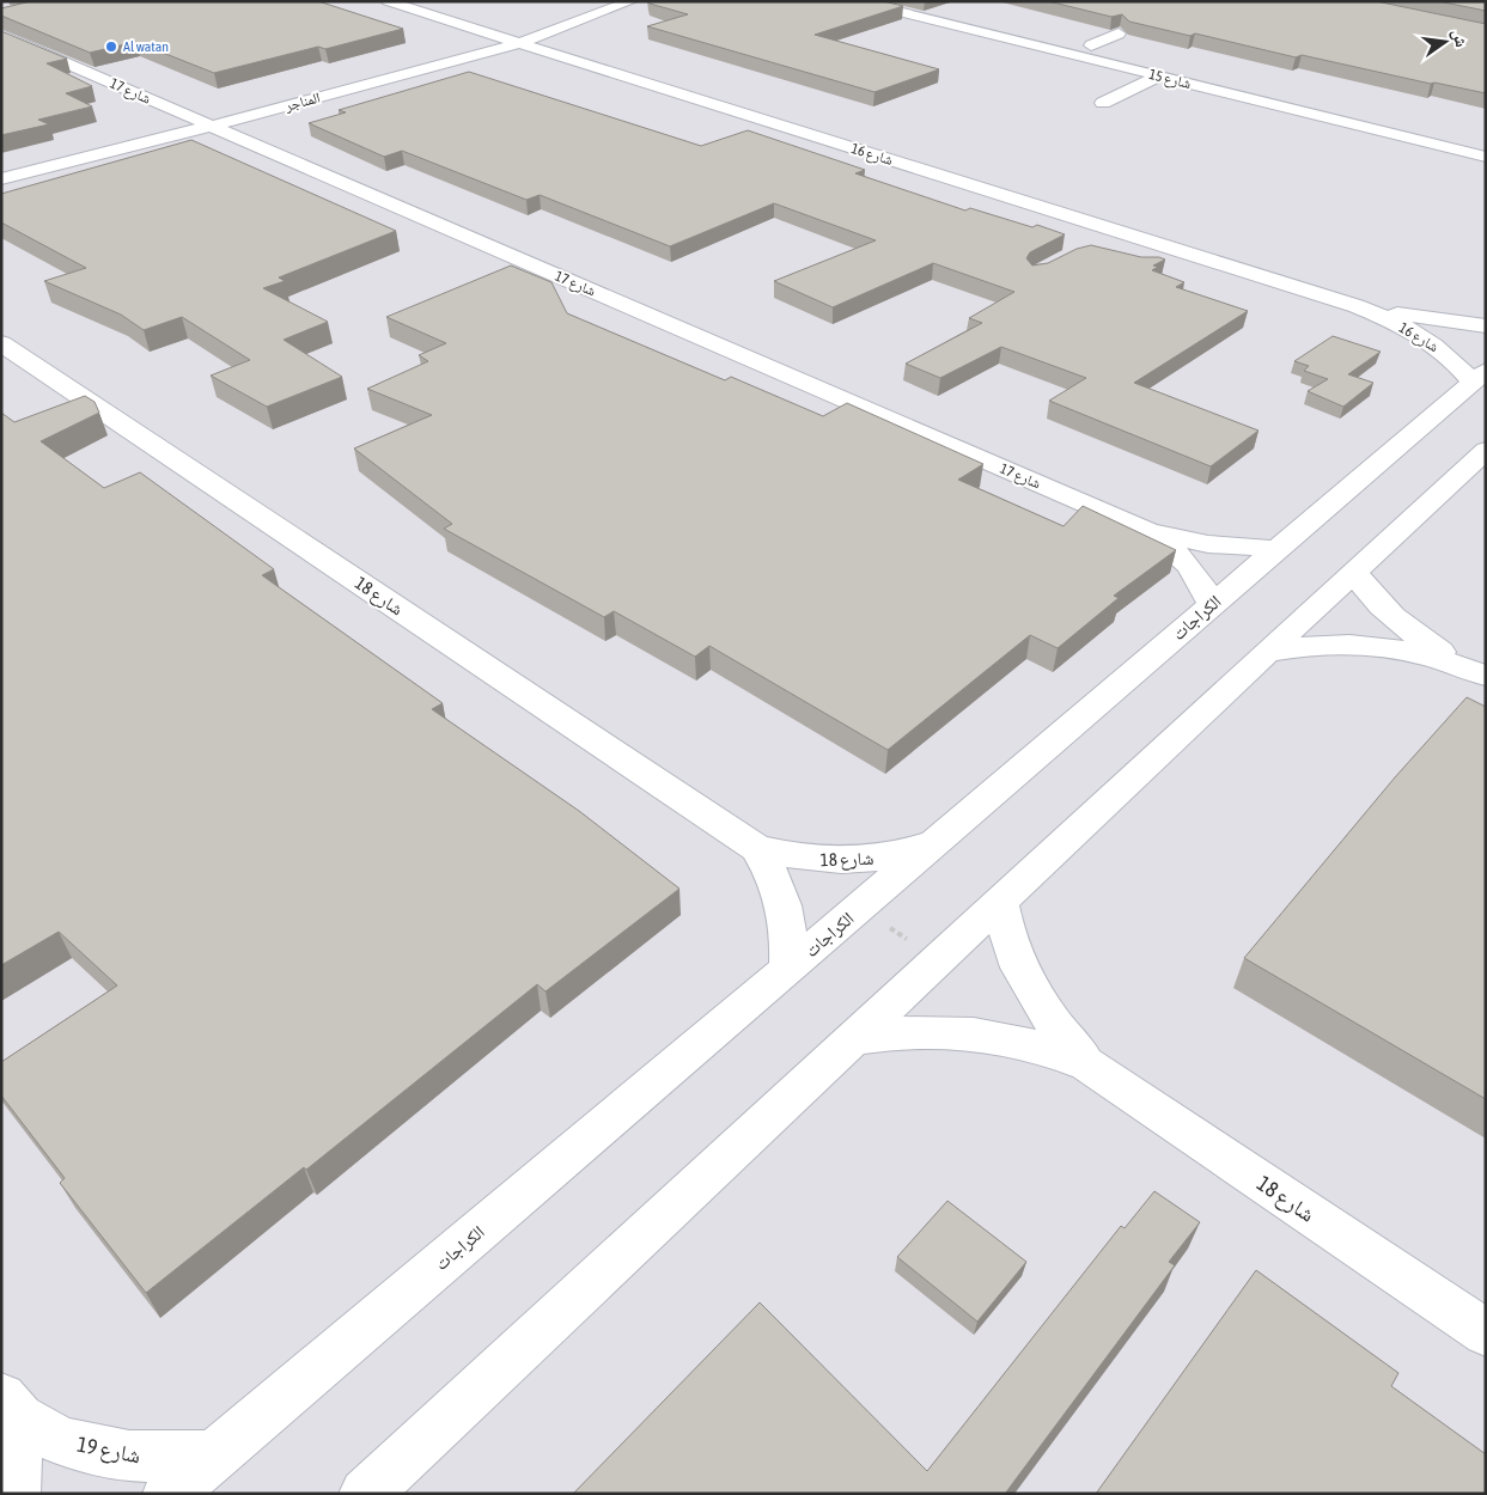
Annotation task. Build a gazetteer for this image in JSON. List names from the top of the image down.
{
  "streets": {
    "street": [
      "شارع 15",
      "شارع 17",
      "المناجر",
      "شارع 16",
      "شارع 18",
      "الكراجات",
      "شارع 19"
    ]
  },
  "crossings": [
    ["شارع 17", "المناجر"],
    ["شارع 17", "الكراجات"],
    ["المناجر", "شارع 16"],
    ["شارع 16", "الكراجات"],
    ["شارع 18", "الكراجات"],
    ["الكراجات", "شارع 19"]
  ],
  "places": ["Al watan"],
  "north": "right"
}
